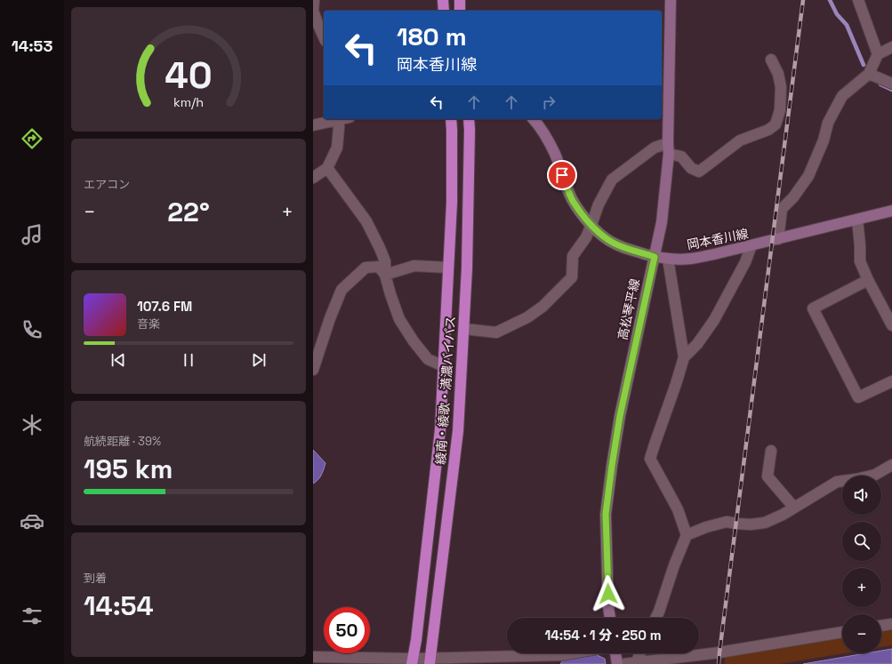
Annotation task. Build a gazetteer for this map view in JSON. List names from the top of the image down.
{
  "streets": {
    "highway": ["綾南・綾歌・満濃バイパス"],
    "main road": ["岡本香川線", "高松琴平線"]
  },
  "crossings": [
    ["岡本香川線", "高松琴平線"]
  ],
  "page": {
    "tabs": "14:53",
    "turn": ["180 m", "岡本香川線"],
    "tile": [
      "エアコン",
      ["航続距離 · 39%", "195 km"],
      ["到着", "14:54"]
    ],
    "heat": ["−", "22°", "+"],
    "song": ["107.6 FM", "音楽"],
    "map_buttons": ["+", "−"],
    "limit": "50",
    "trip": "14:54 · 1 分 · 250 m",
    "gauge": ["40", "km/h"]
  }
}
